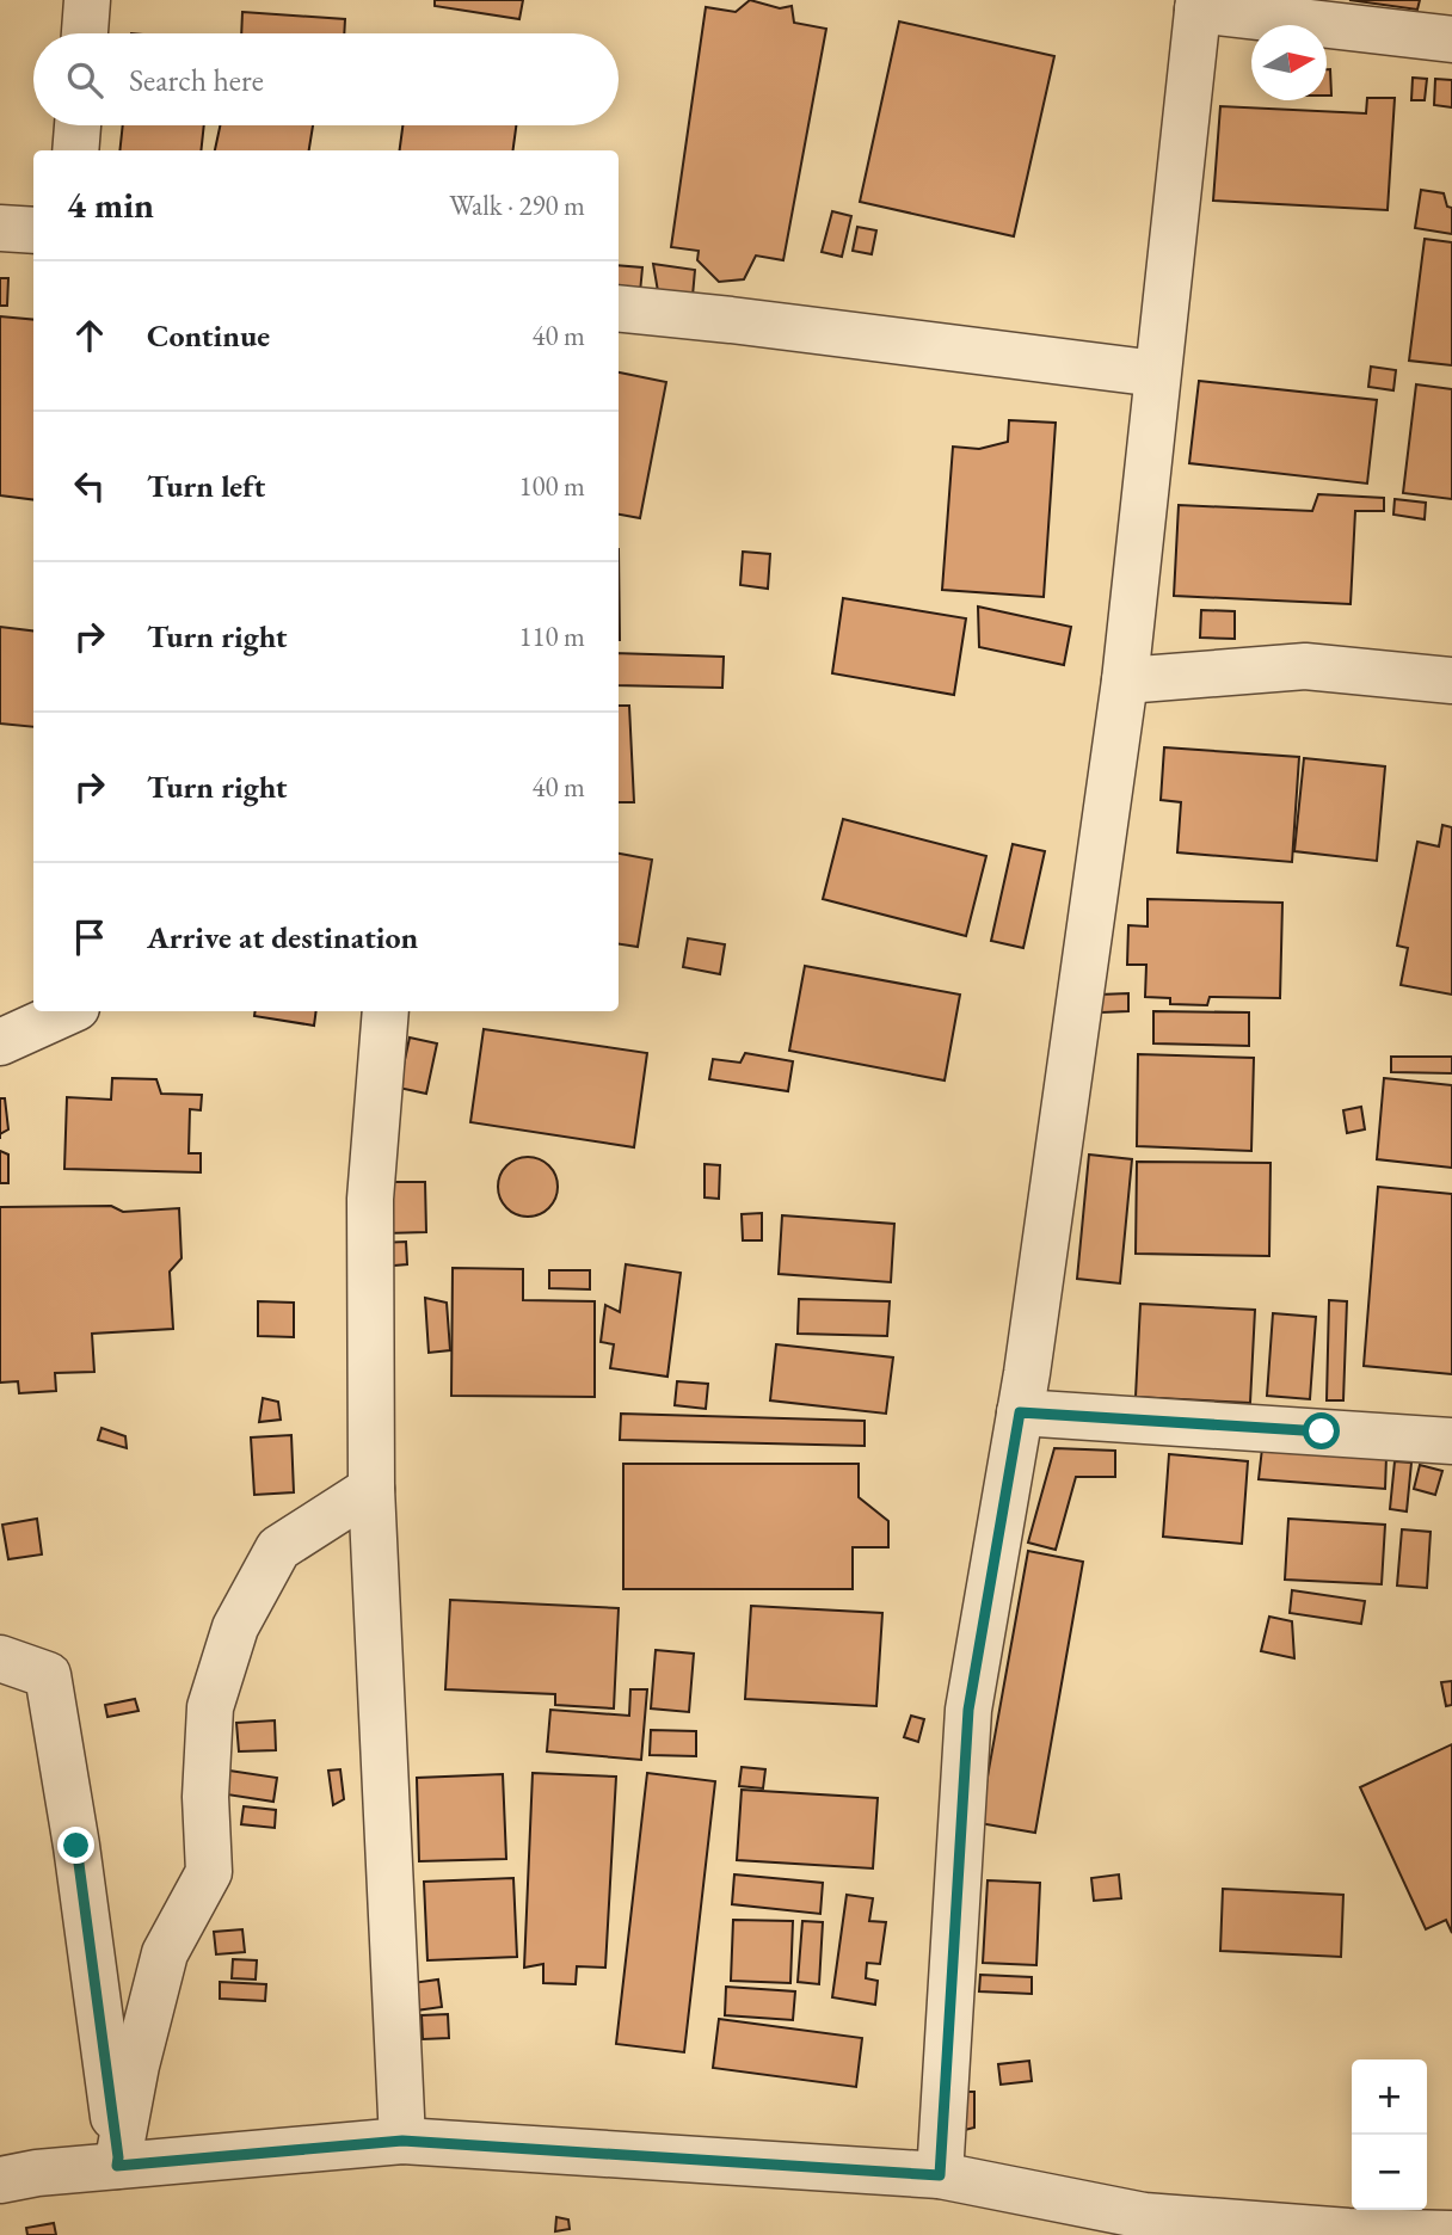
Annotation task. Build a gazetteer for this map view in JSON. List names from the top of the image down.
{
  "north": "right",
  "page": {
    "search": "Search here",
    "heading": ["4 min", "Walk · 290 m"],
    "list": [
      ["Continue", "40 m"],
      ["Turn left", "100 m"],
      ["Turn right", "110 m"],
      ["Turn right", "40 m"],
      "Arrive at destination"
    ],
    "map_buttons": ["+", "−"]
  }
}
